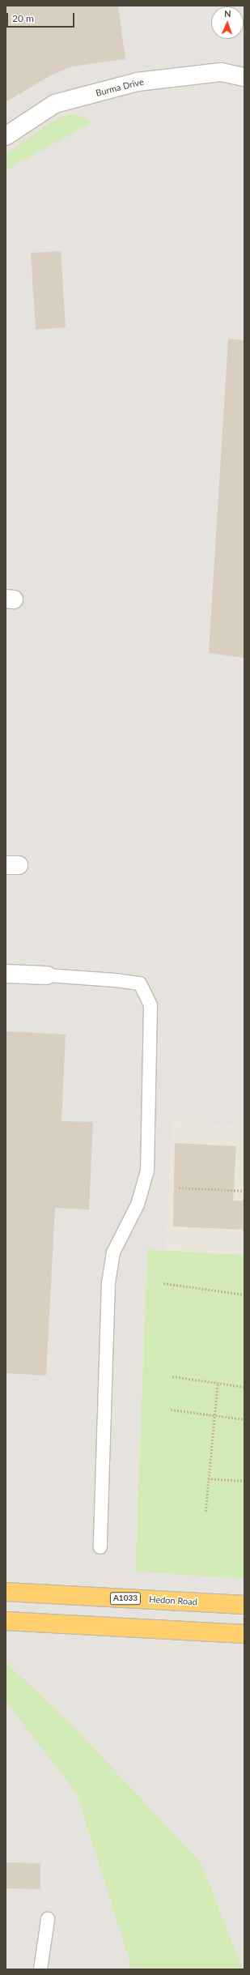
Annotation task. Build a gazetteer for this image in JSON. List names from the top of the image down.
{
  "streets": {
    "highway": ["A1033", "Hedon Road"],
    "street": ["Burma Drive"]
  },
  "scale_bar": "20 m",
  "north": "top"
}
